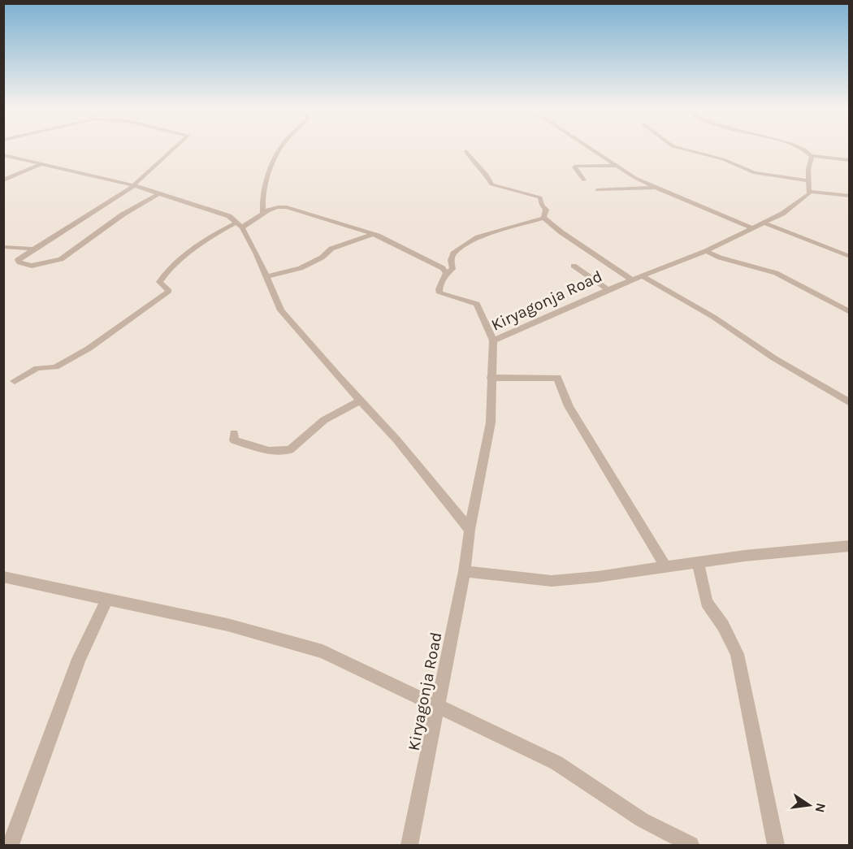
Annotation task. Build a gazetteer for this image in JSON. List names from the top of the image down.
{
  "streets": {
    "street": ["Kiryagonja Road"]
  },
  "north": "right"
}
